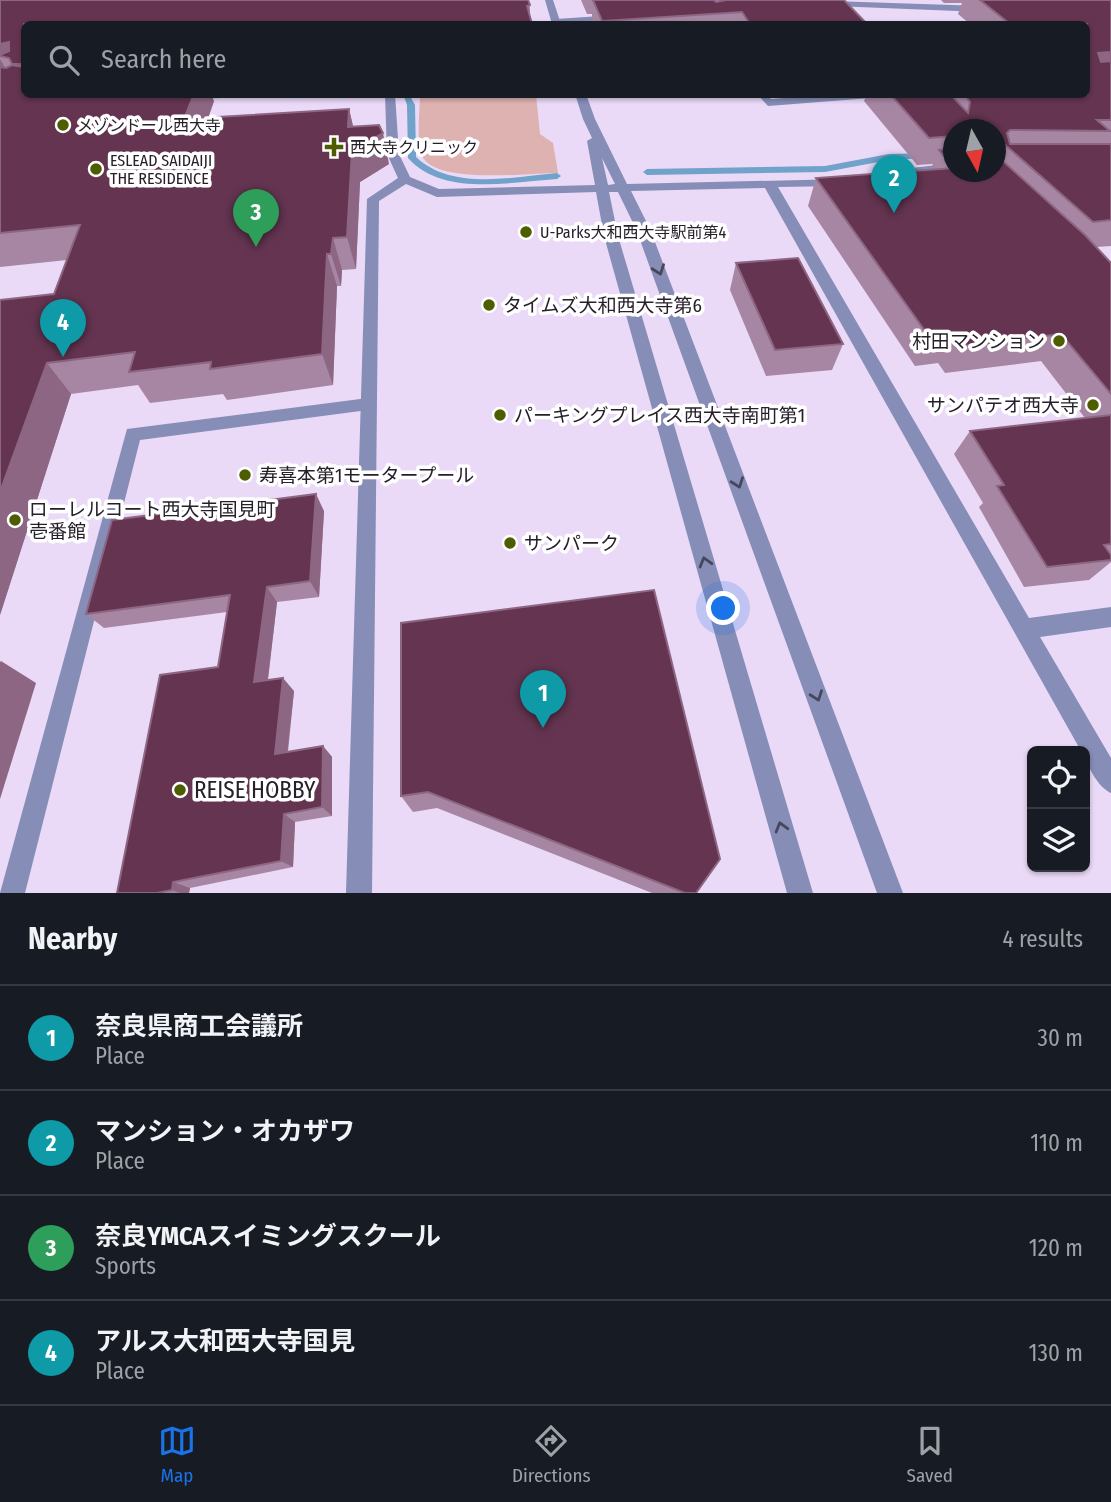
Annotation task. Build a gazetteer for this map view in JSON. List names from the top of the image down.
{
  "places": {
    "other": [
      "メゾンドール西大寺",
      "ESLEAD SAIDAIJI THE RESIDENCE",
      "U-Parks大和西大寺駅前第4",
      "タイムズ大和西大寺第6",
      "村田マンション",
      "サンパテオ西大寺",
      "パーキングプレイス西大寺南町第1",
      "寿喜本第1モータープール",
      "ローレルコート西大寺国見町 壱番館",
      "サンパーク",
      "REISE HOBBY"
    ],
    "health": ["西大寺クリニック"]
  },
  "north": "bottom",
  "page": {
    "search": "Search here",
    "pins": [
      "2",
      "3",
      "4",
      "1"
    ],
    "heading": ["Nearby", "4 results"],
    "list": [
      {
        "mark": "1",
        "name": "奈良県商工会議所",
        "note": "Place",
        "value": "30 m"
      },
      {
        "mark": "2",
        "name": "マンション・オカザワ",
        "note": "Place",
        "value": "110 m"
      },
      {
        "mark": "3",
        "name": "奈良YMCAスイミングスクール",
        "note": "Sports",
        "value": "120 m"
      },
      {
        "mark": "4",
        "name": "アルス大和西大寺国見",
        "note": "Place",
        "value": "130 m"
      }
    ],
    "nav": ["Map", "Directions", "Saved"]
  }
}
